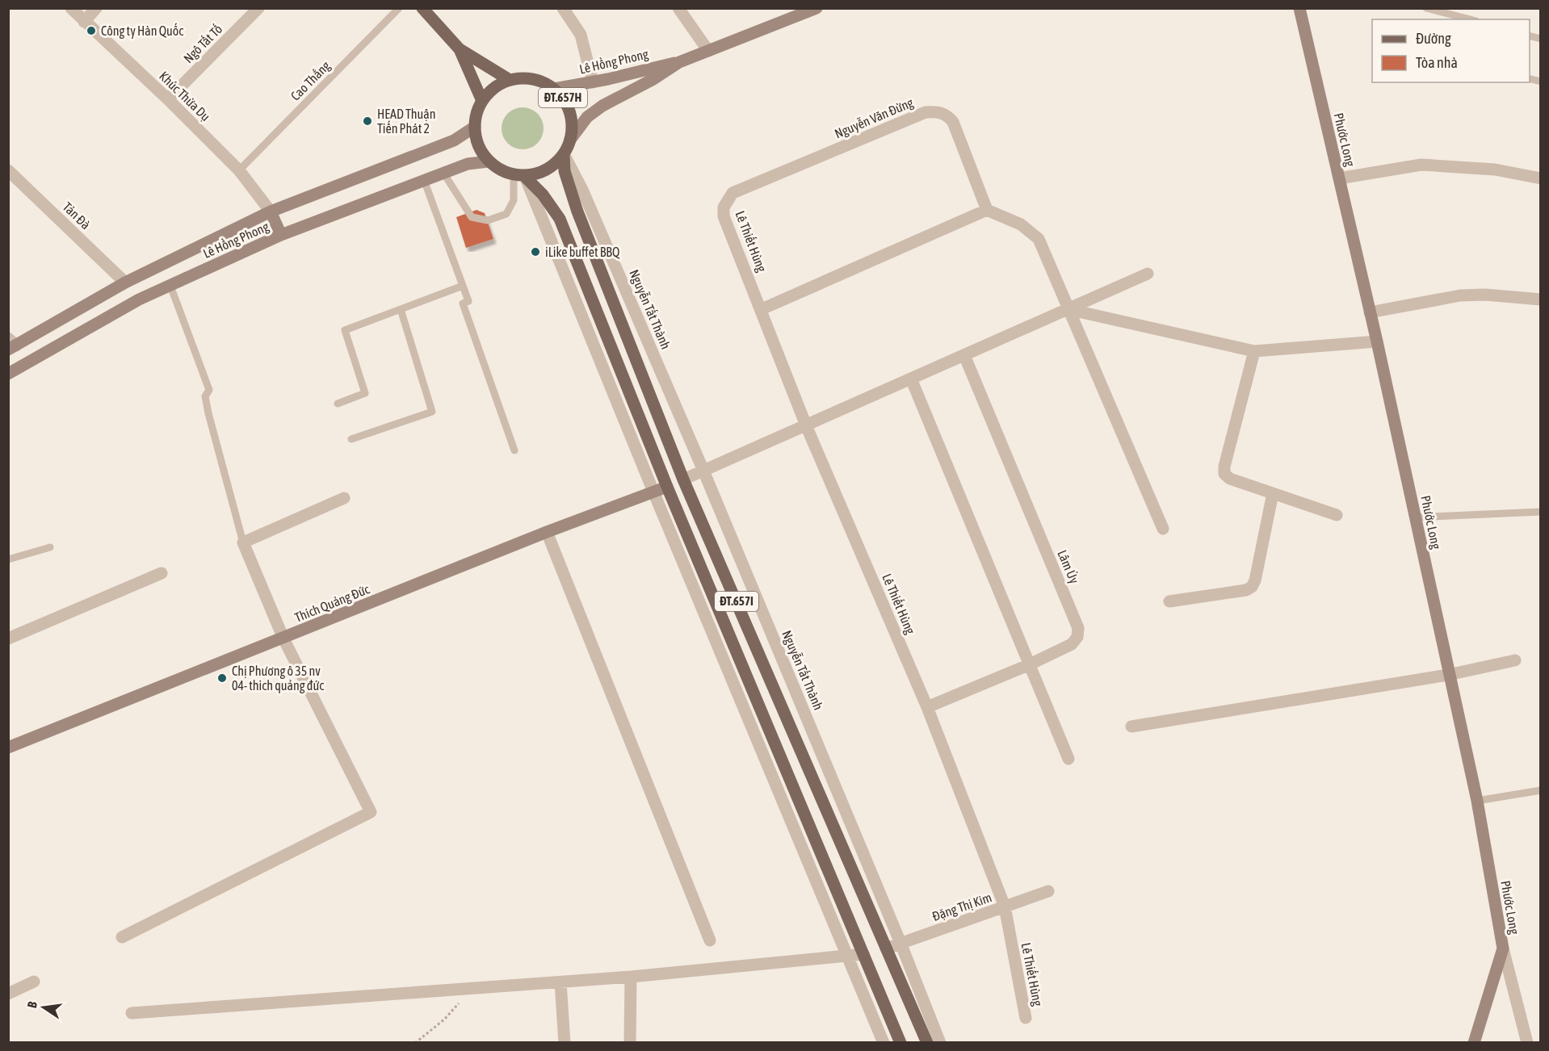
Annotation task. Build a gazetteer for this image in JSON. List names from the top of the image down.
{
  "streets": {
    "main road": ["ĐT.657H", "ĐT.657I"],
    "street": [
      "Ngô Tất Tố",
      "Lê Hồng Phong",
      "Khúc Thừa Dụ",
      "Nguyễn Văn Đừng",
      "Phước Long",
      "Tản Đà",
      "Lê Thiết Hùng",
      "Nguyễn Tất Thành",
      "Lâm Úy",
      "Thích Quảng Đức",
      "Đặng Thị Kim"
    ],
    "lane": ["Cao Thắng"]
  },
  "crossings": [
    ["Ngô Tất Tố", "Khúc Thừa Dụ"],
    ["Lê Hồng Phong", "Khúc Thừa Dụ"],
    ["Lê Hồng Phong", "ĐT.657H"],
    ["Lê Hồng Phong", "Tản Đà"],
    ["Lê Hồng Phong", "Nguyễn Tất Thành"],
    ["Lê Hồng Phong", "ĐT.657I"],
    ["Cao Thắng", "Khúc Thừa Dụ"],
    ["ĐT.657H", "Nguyễn Tất Thành"],
    ["ĐT.657H", "ĐT.657I"],
    ["Nguyễn Văn Đừng", "Lê Thiết Hùng"],
    ["Lê Thiết Hùng", "Lâm Úy"],
    ["Lê Thiết Hùng", "Đặng Thị Kim"],
    ["Nguyễn Tất Thành", "ĐT.657I"],
    ["Nguyễn Tất Thành", "Đặng Thị Kim"],
    ["ĐT.657I", "Thích Quảng Đức"],
    ["ĐT.657I", "Đặng Thị Kim"]
  ],
  "places": [
    "Công ty Hàn Quốc",
    "HEAD Thuận Tiến Phát 2",
    "iLike buffet BBQ",
    "Chị Phương ô 35 nv 04- thich quảng đức"
  ],
  "legend": ["Đường", "Tòa nhà"],
  "north": "left"
}
